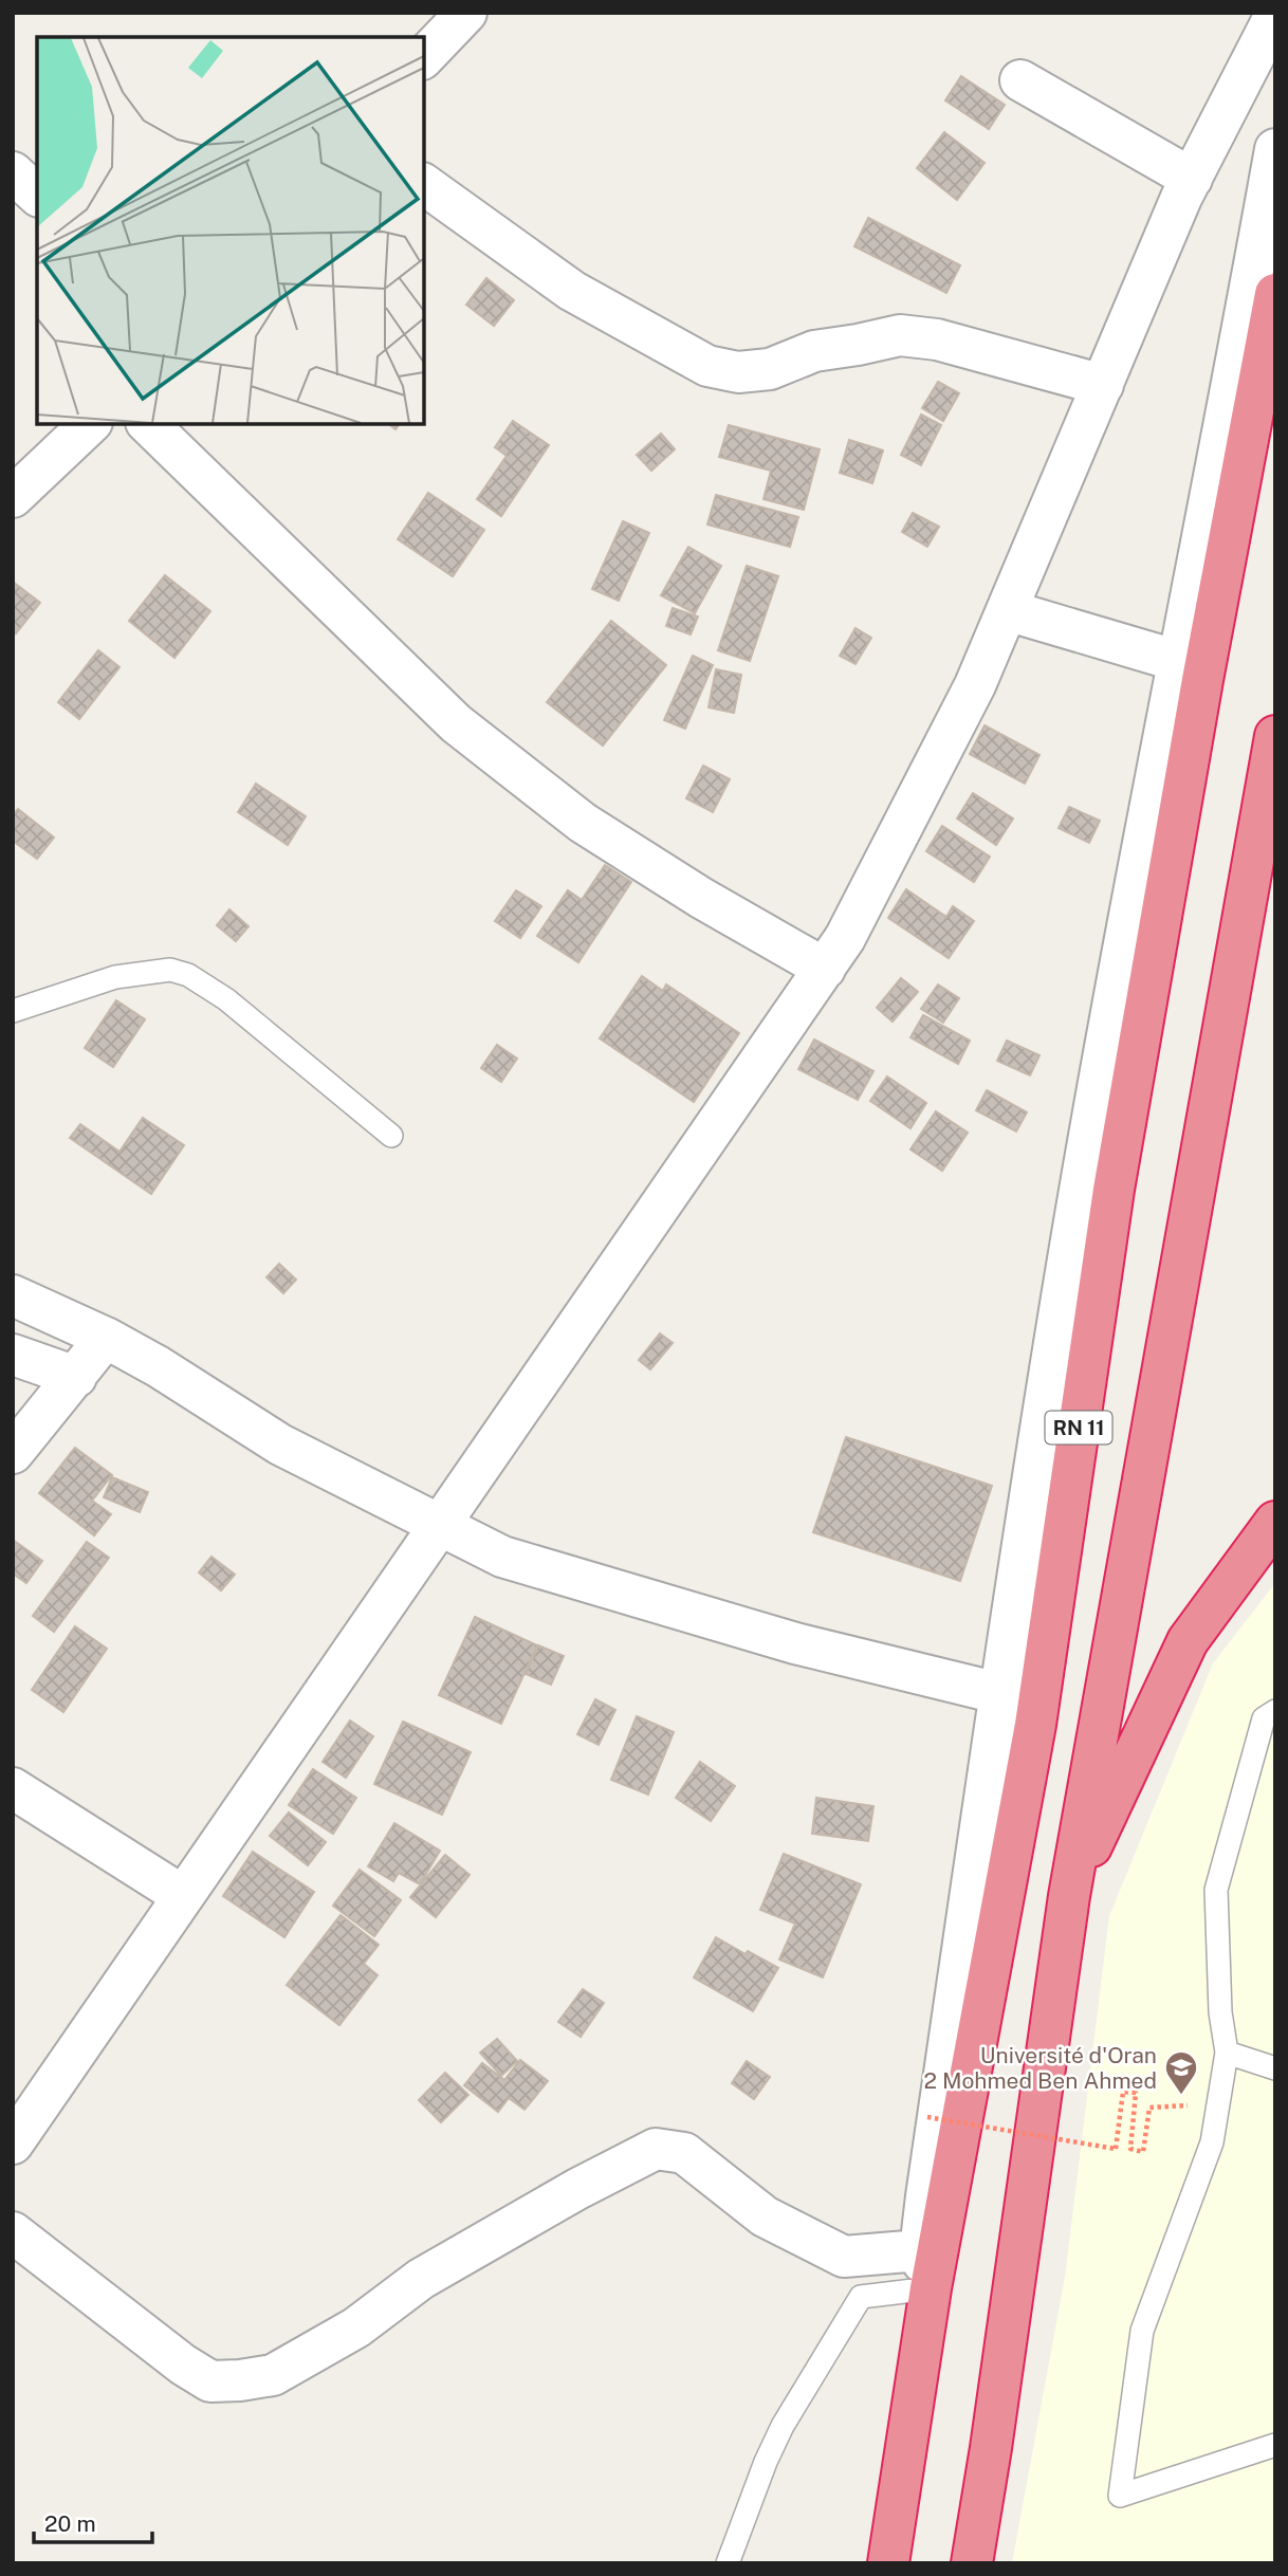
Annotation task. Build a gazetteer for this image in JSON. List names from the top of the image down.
{
  "streets": {
    "highway": ["RN 11"]
  },
  "places": {
    "school or university": ["Université d'Oran 2 Mohmed Ben Ahmed"]
  },
  "scale_bar": "20 m"
}
